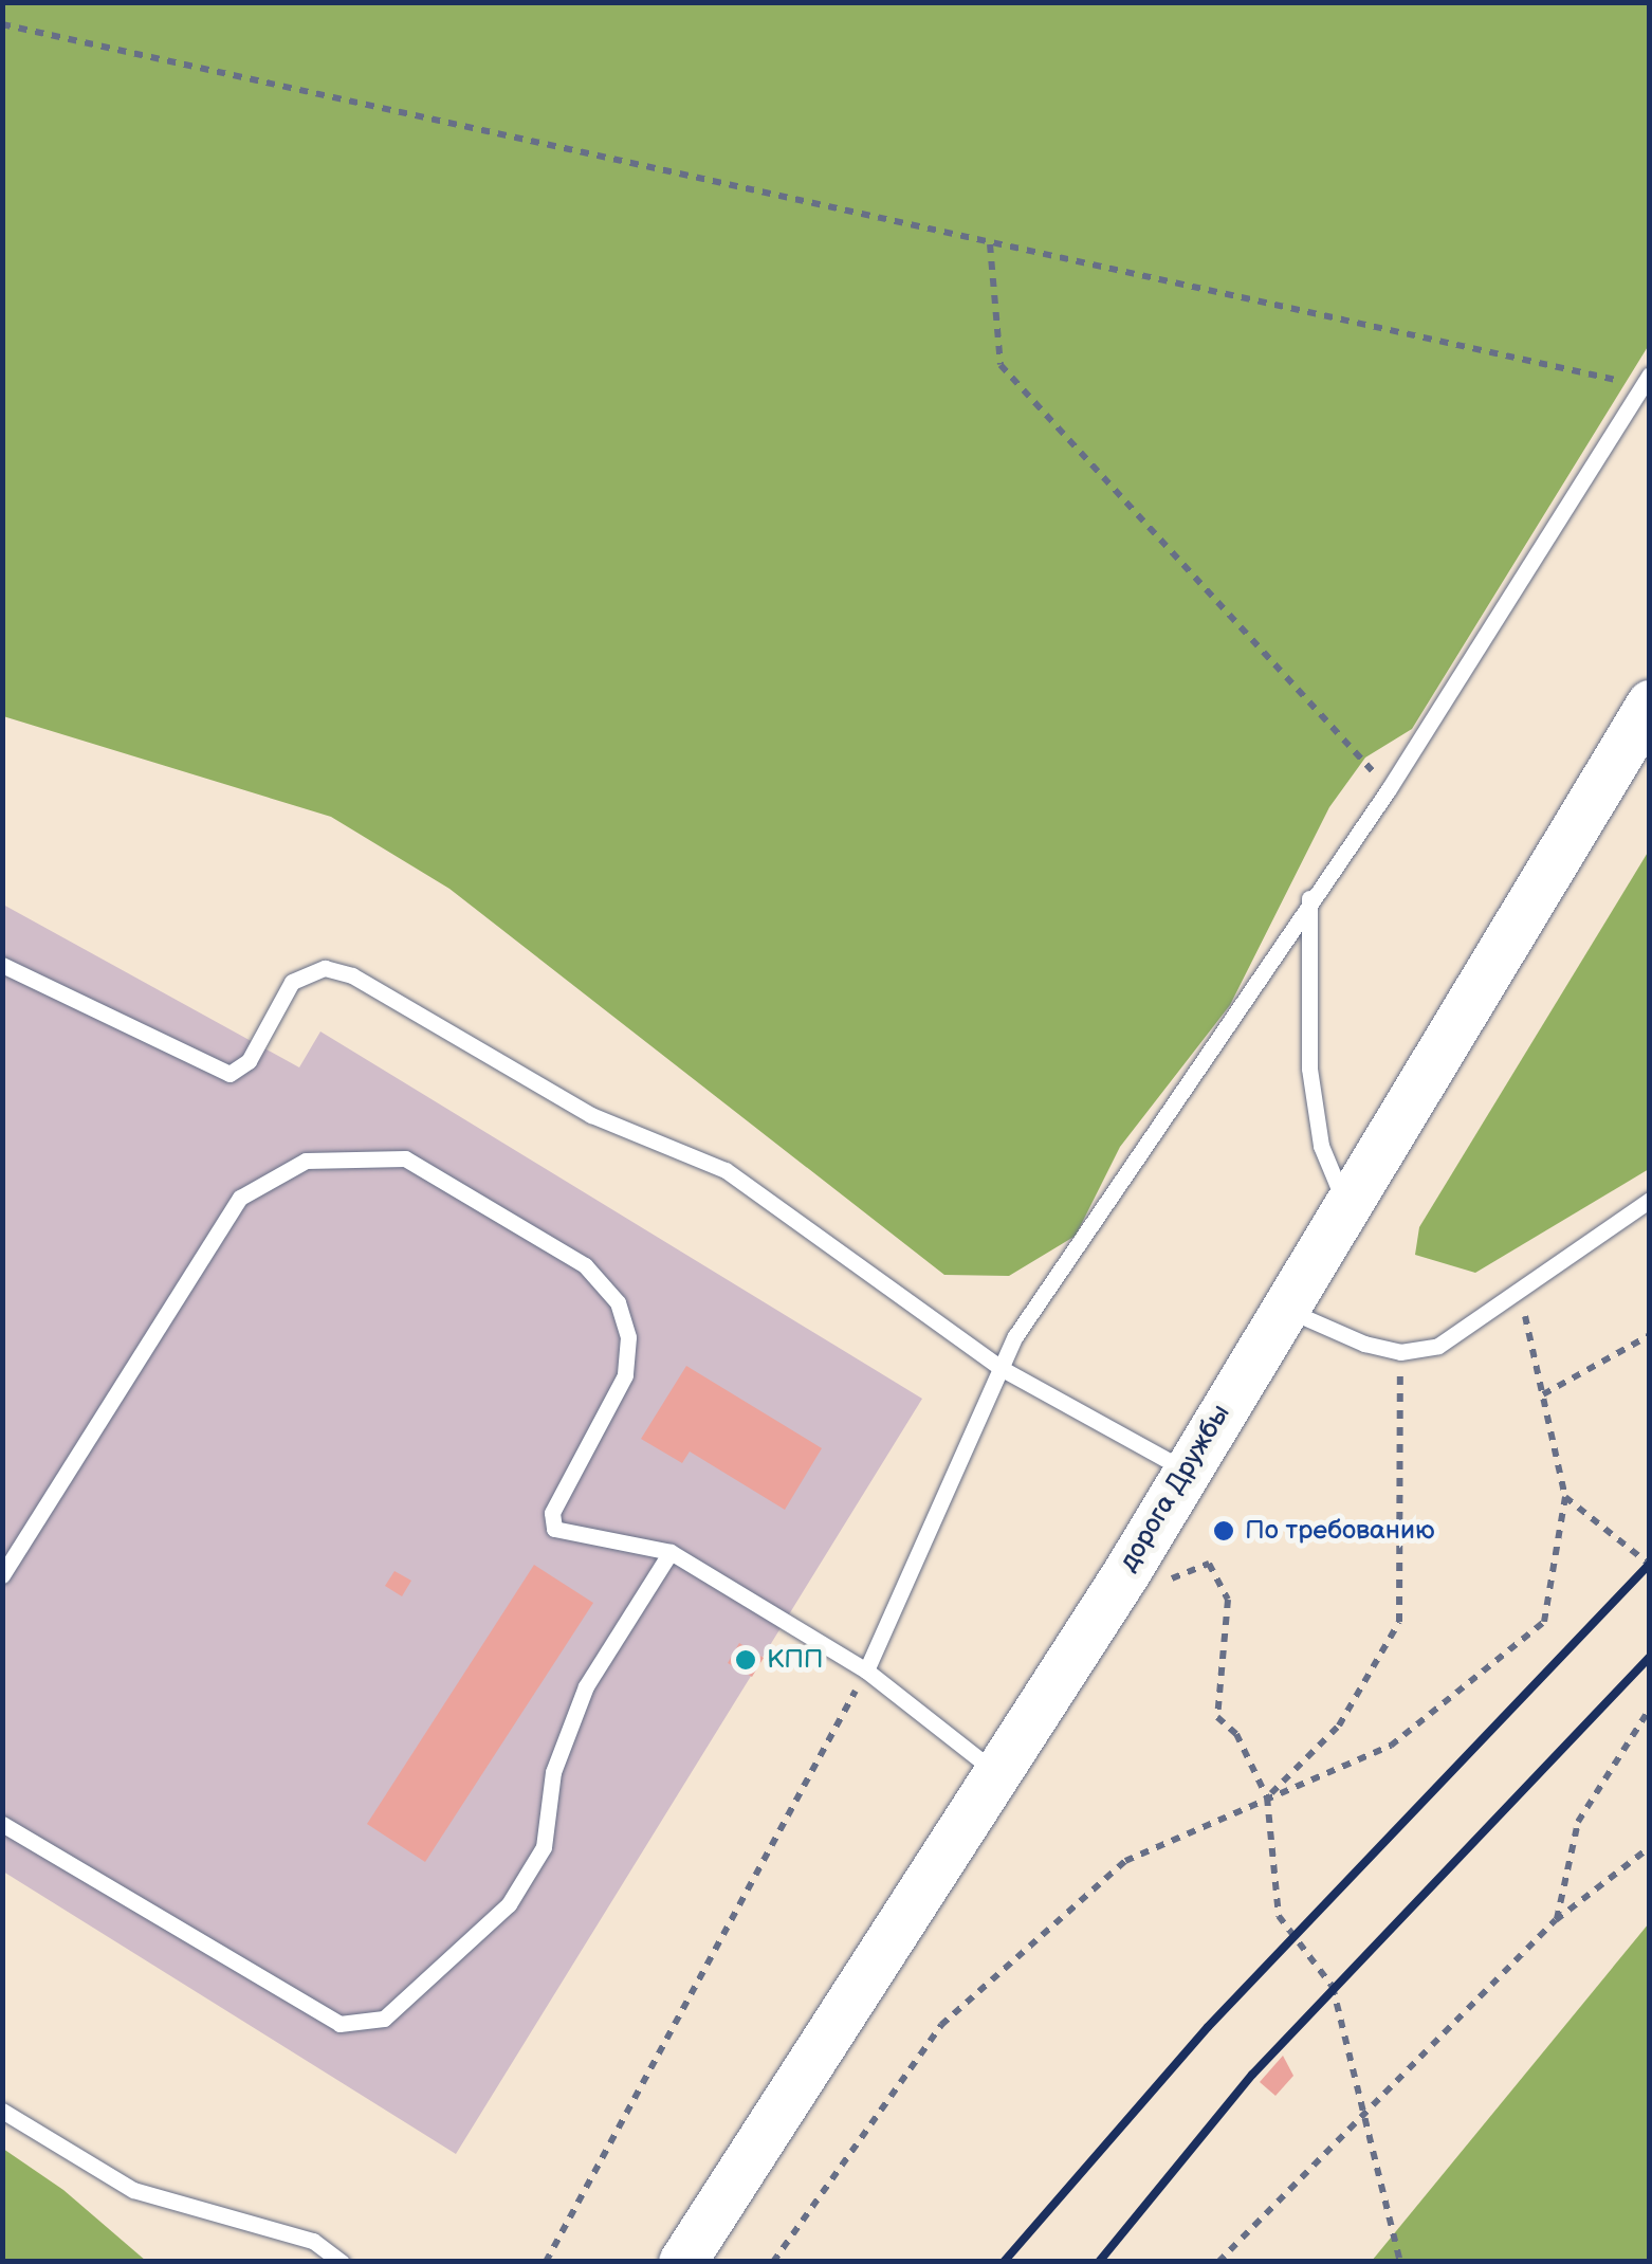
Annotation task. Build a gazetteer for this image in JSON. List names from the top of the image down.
{
  "streets": {
    "main road": ["дорога Дружбы"]
  },
  "places": ["По требованию", "КПП"]
}
